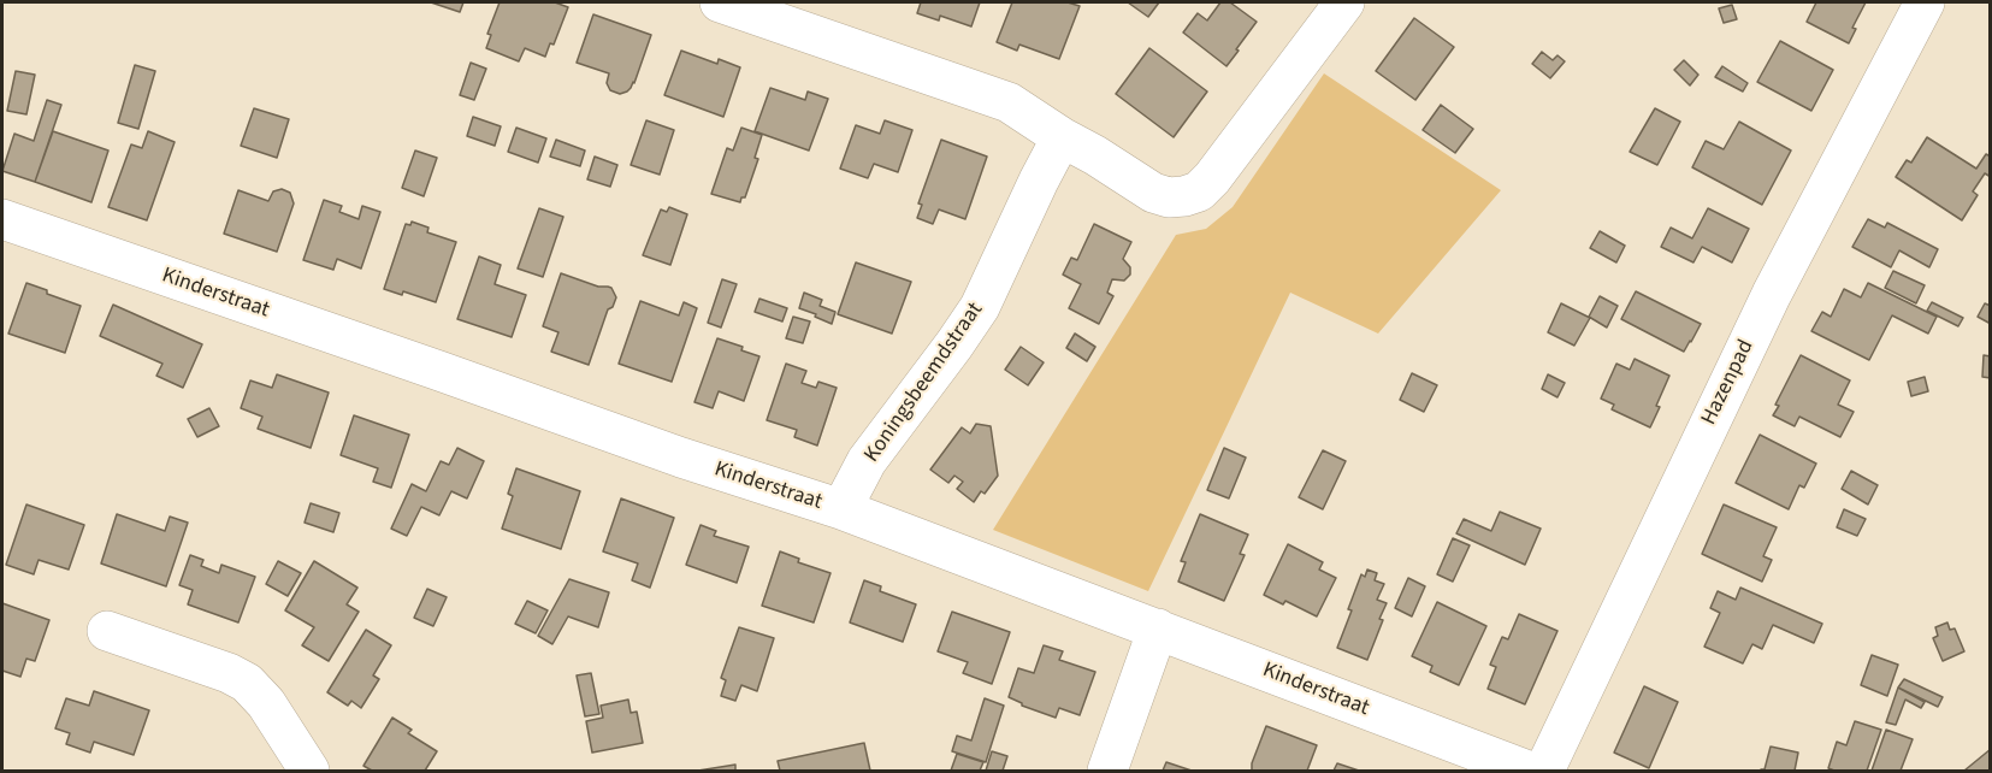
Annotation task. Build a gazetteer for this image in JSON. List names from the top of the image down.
{
  "streets": {
    "street": ["Kinderstraat", "Koningsbeemdstraat", "Hazenpad"]
  },
  "crossings": [
    ["Kinderstraat", "Koningsbeemdstraat"]
  ]
}
